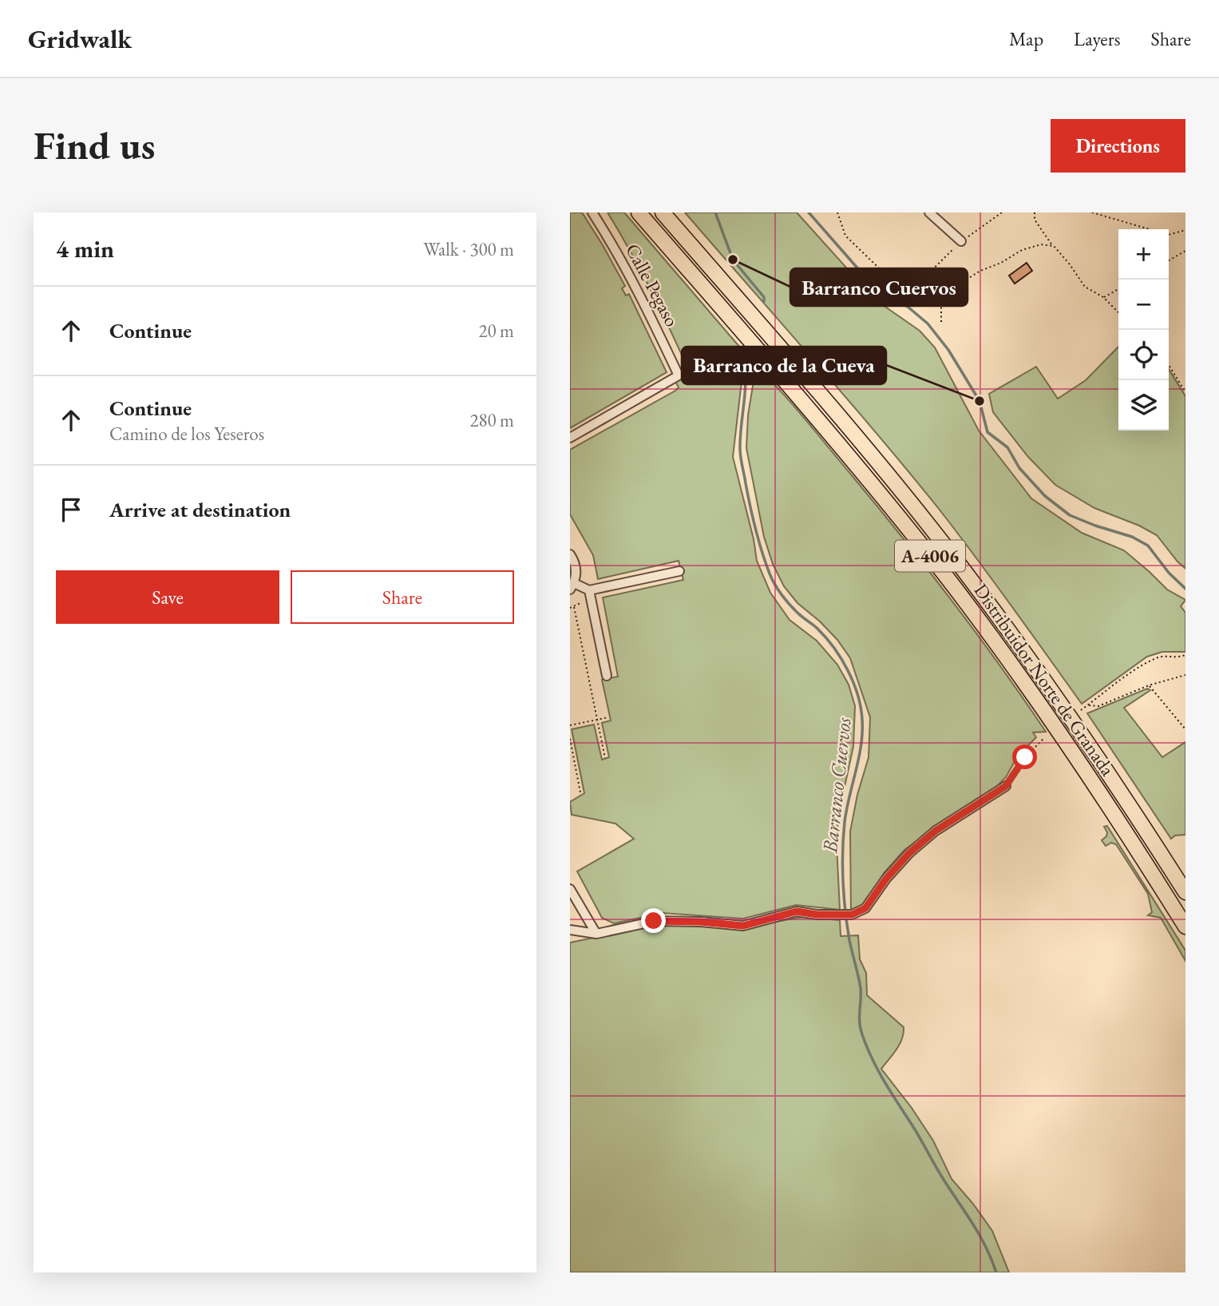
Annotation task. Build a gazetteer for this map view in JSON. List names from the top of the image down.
{
  "streets": {
    "main road": ["A-4006", "Distribuidor Norte de Granada"],
    "street": ["Calle Pegaso"]
  },
  "water": ["Barranco Cuervos"],
  "places": ["Barranco Cuervos", "Barranco de la Cueva"],
  "page": {
    "header": "Gridwalk",
    "nav": ["Map", "Layers", "Share"],
    "buttons": [
      "Directions",
      ["Save", "Share"]
    ],
    "title": "Find us",
    "heading": ["4 min", "Walk · 300 m"],
    "map_buttons": ["+", "−"],
    "list": [
      ["Continue", "20 m"],
      ["Continue", "Camino de los Yeseros", "280 m"],
      "Arrive at destination"
    ]
  }
}
